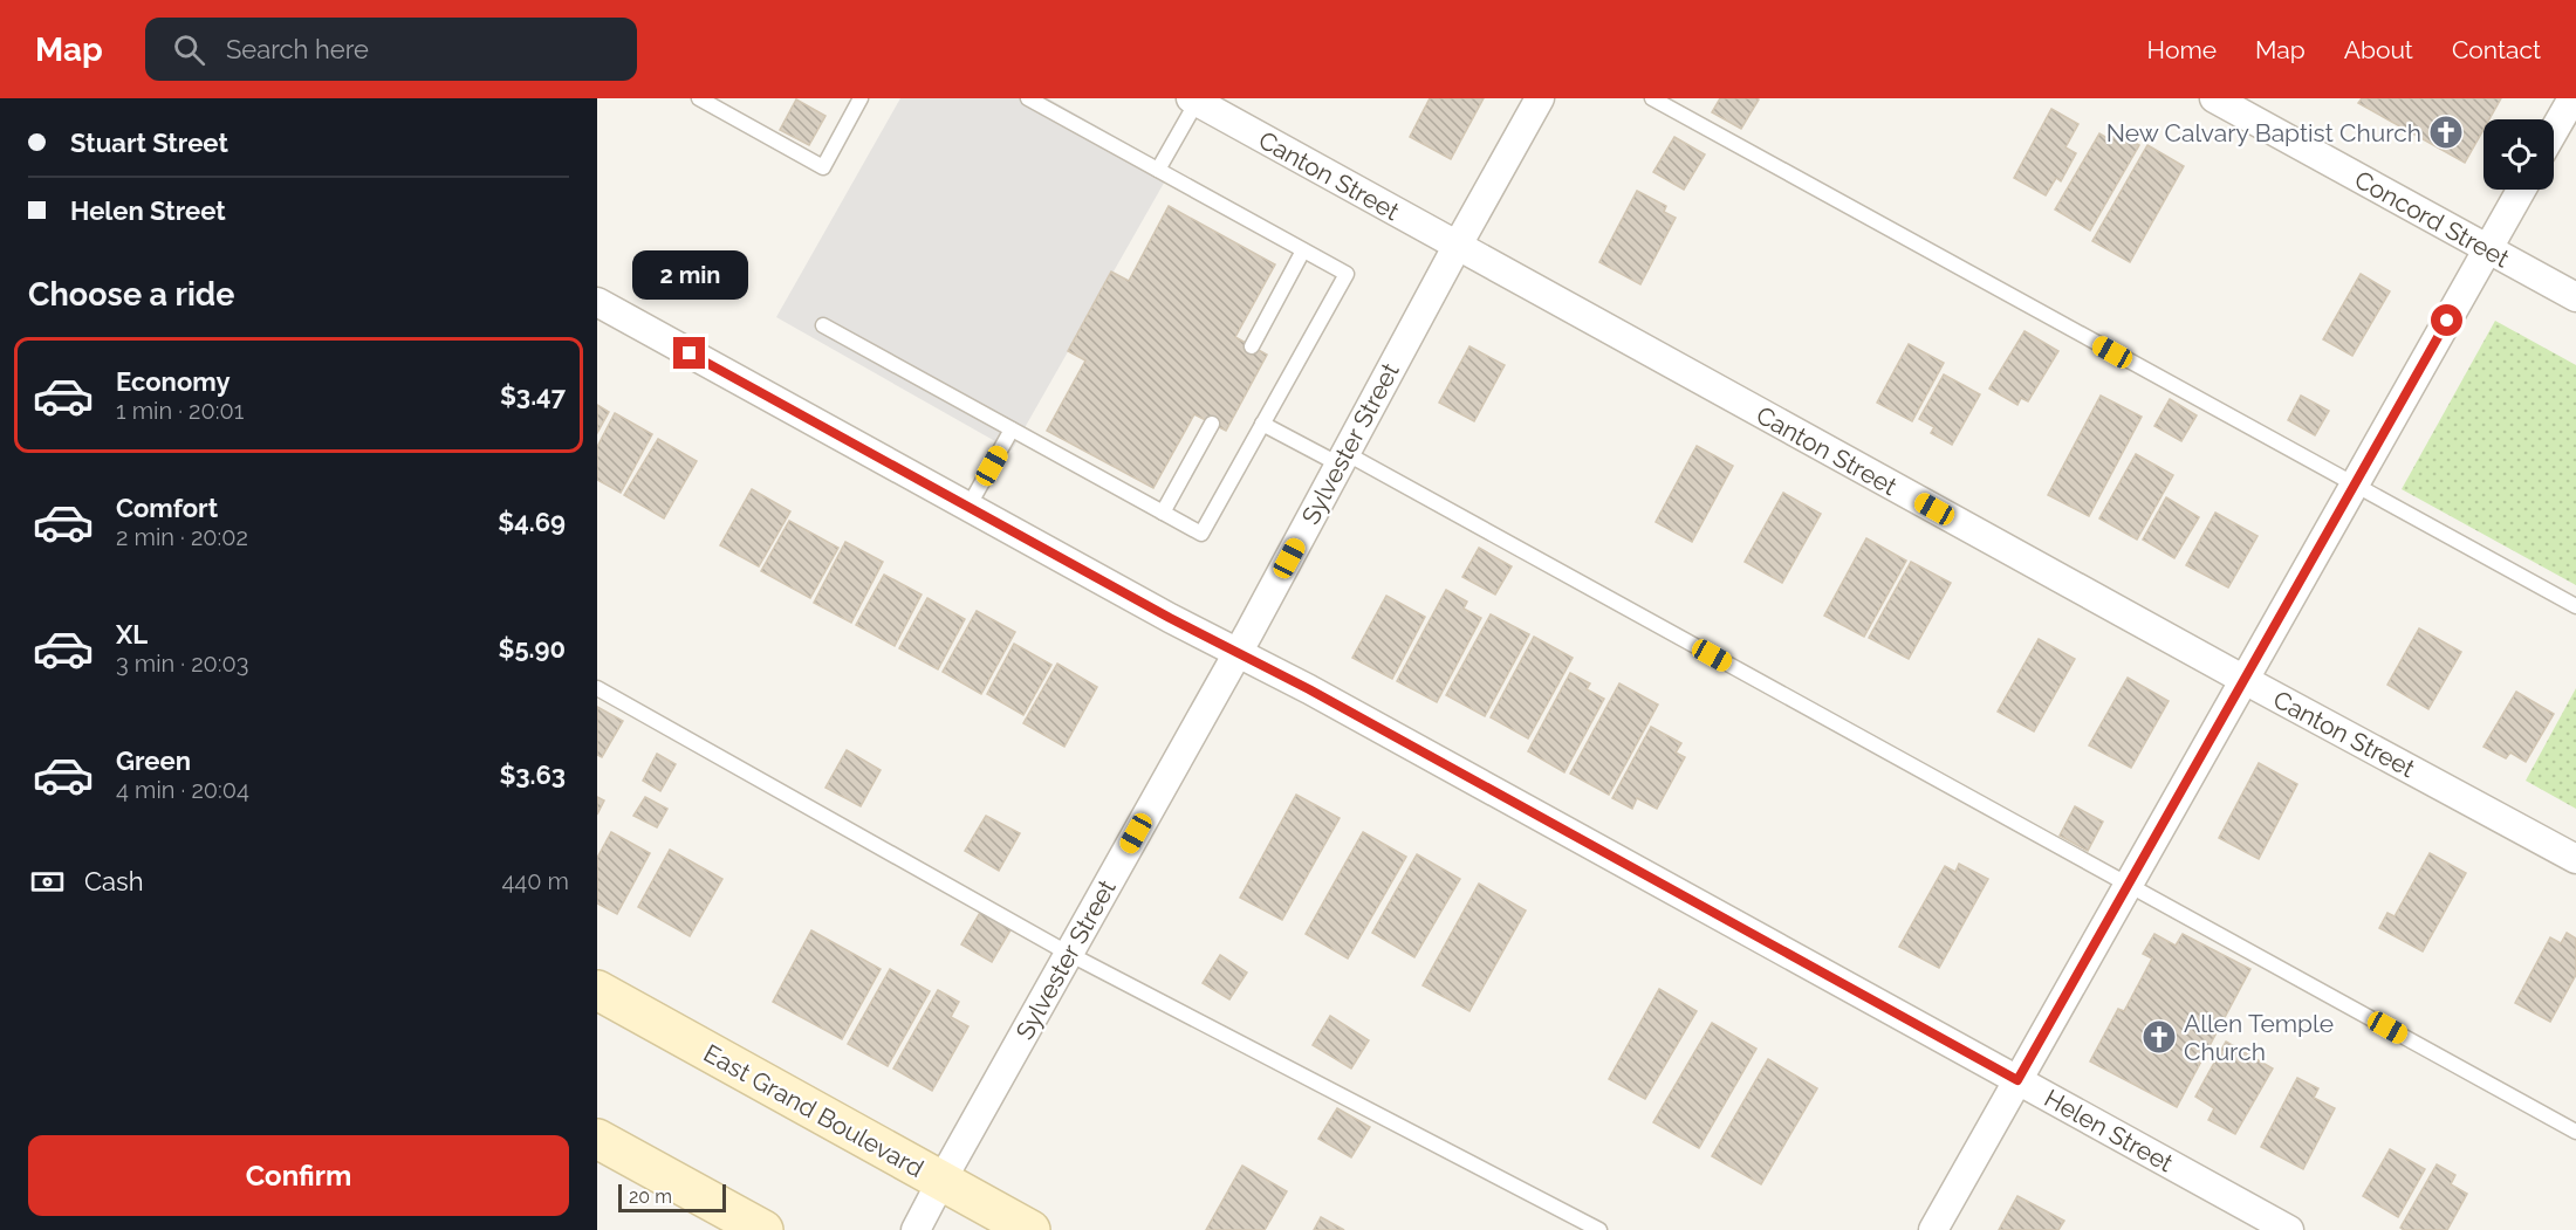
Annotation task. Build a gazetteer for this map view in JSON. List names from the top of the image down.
{
  "streets": {
    "main road": ["East Grand Boulevard"],
    "street": [
      "Canton Street",
      "Concord Street",
      "Sylvester Street",
      "Helen Street"
    ]
  },
  "crossings": [
    ["Canton Street", "Sylvester Street"],
    ["Sylvester Street", "East Grand Boulevard"],
    ["Sylvester Street", "Helen Street"]
  ],
  "places": {
    "church": ["New Calvary Baptist Church", "Allen Temple Church"]
  },
  "scale_bar": "20 m",
  "page": {
    "header": "Map",
    "search": "Search here",
    "nav": [
      "Home",
      "Map",
      "About",
      "Contact"
    ],
    "banner": ["Stuart Street", "Helen Street"],
    "bubble": "2 min",
    "heading": "Choose a ride",
    "list": [
      {
        "name": "Economy",
        "note": "1 min · 20:01",
        "value": "$3.47"
      },
      {
        "name": "Comfort",
        "note": "2 min · 20:02",
        "value": "$4.69"
      },
      {
        "name": "XL",
        "note": "3 min · 20:03",
        "value": "$5.90"
      },
      {
        "name": "Green",
        "note": "4 min · 20:04",
        "value": "$3.63"
      }
    ],
    "pay": ["Cash", "440 m"],
    "buttons": "Confirm",
    "scale": "20 m"
  }
}
